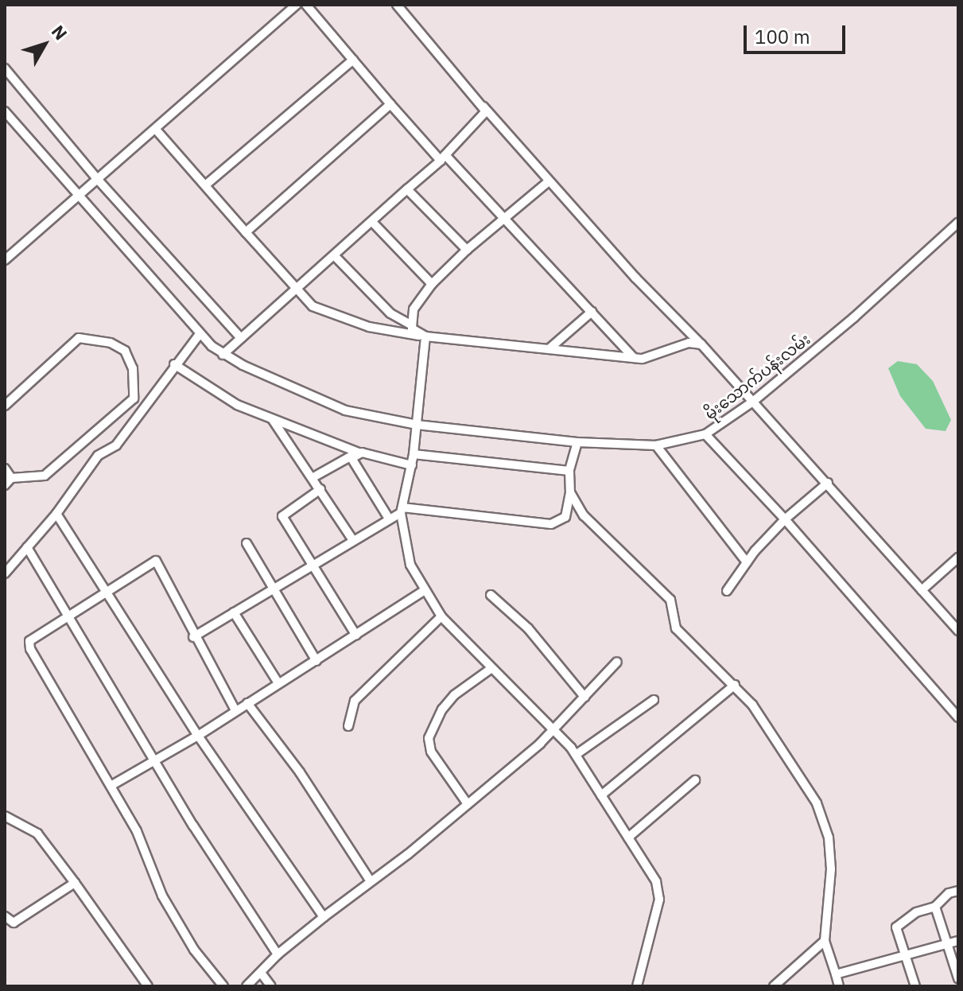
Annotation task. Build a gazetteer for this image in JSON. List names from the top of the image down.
{
  "streets": {
    "street": ["မိုးသောက်ပန်းလမ်း"]
  },
  "scale_bar": "100 m",
  "north": "top right"
}
